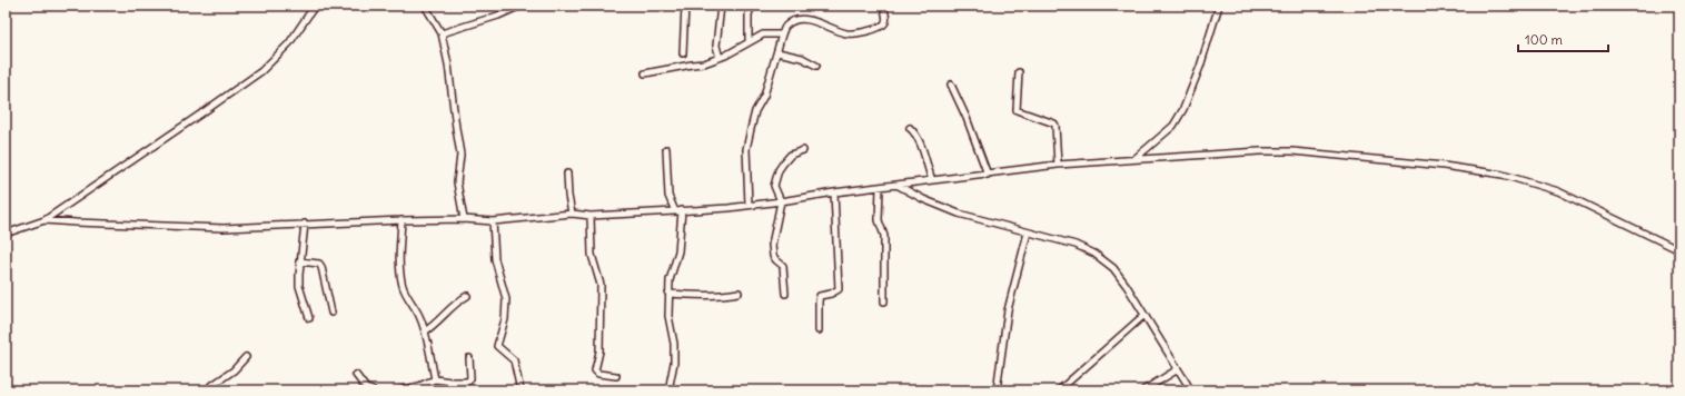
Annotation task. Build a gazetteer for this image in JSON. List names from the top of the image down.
{
  "scale_bar": "100 m"
}
